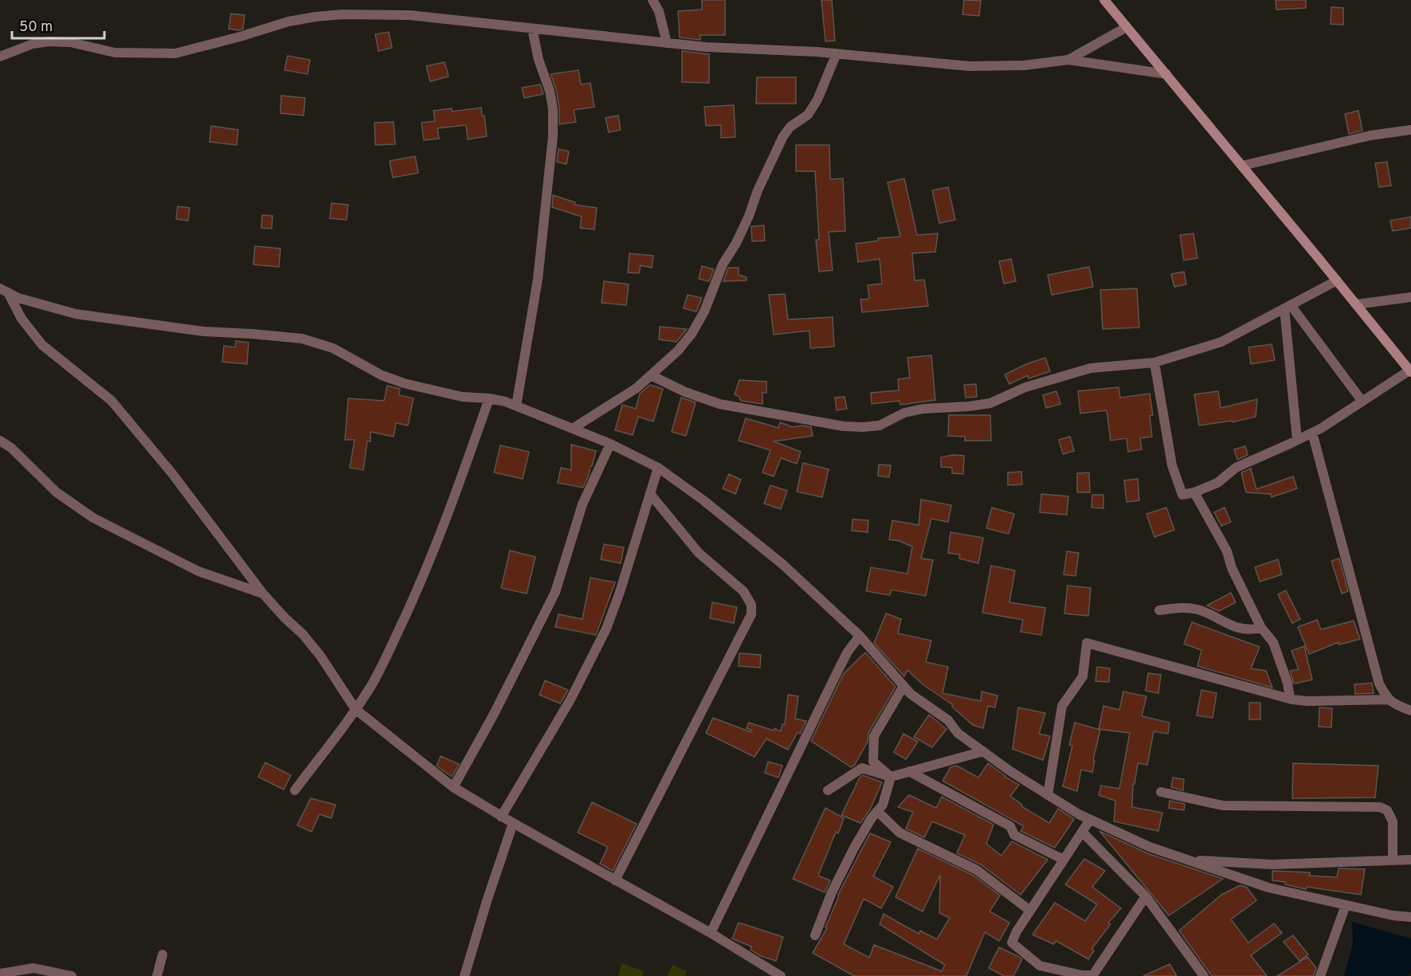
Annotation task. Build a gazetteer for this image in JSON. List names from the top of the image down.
{
  "scale_bar": "50 m"
}
